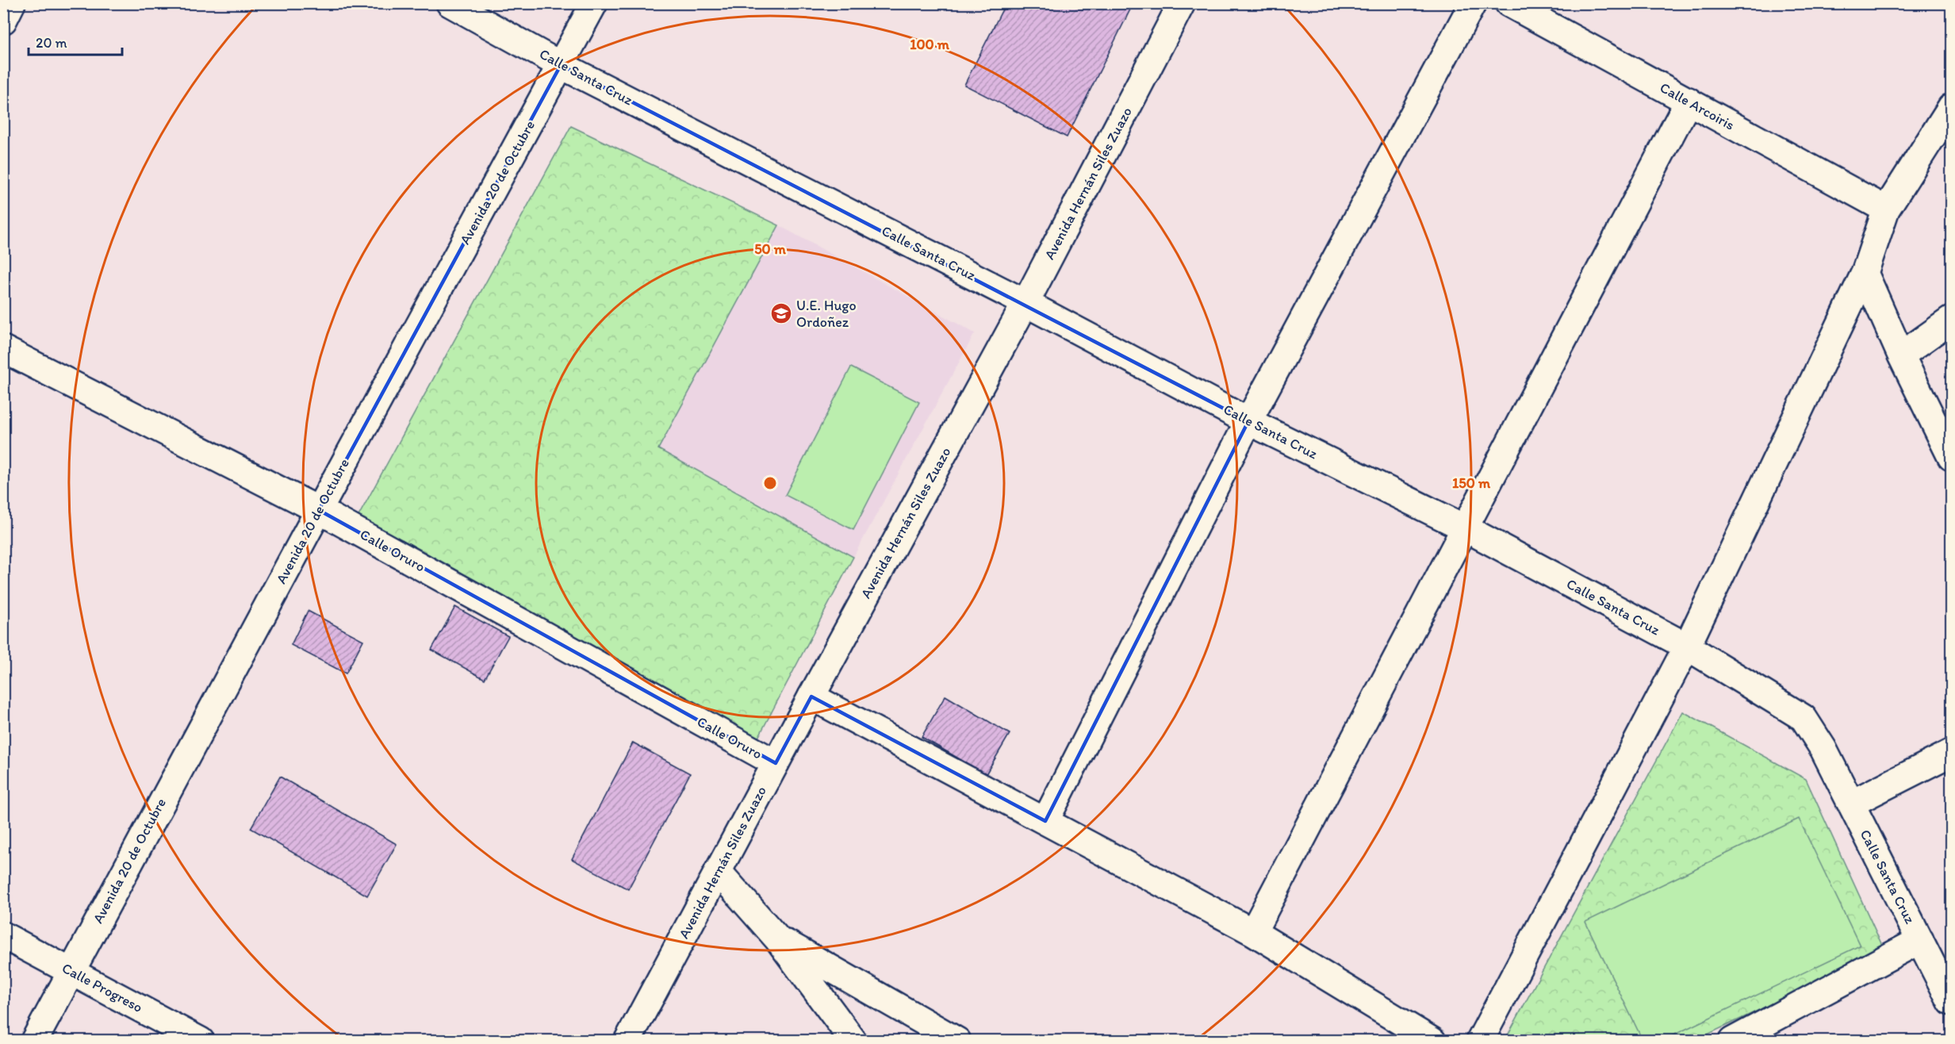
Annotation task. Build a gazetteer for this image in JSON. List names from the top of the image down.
{
  "streets": {
    "street": [
      "Calle Santa Cruz",
      "Calle Arcoiris",
      "Avenida 20 de Octubre",
      "Avenida Hernán Siles Zuazo",
      "Calle Oruro",
      "Calle Progreso"
    ]
  },
  "crossings": [
    ["Calle Santa Cruz", "Avenida 20 de Octubre"],
    ["Calle Santa Cruz", "Avenida Hernán Siles Zuazo"],
    ["Avenida 20 de Octubre", "Calle Oruro"],
    ["Avenida 20 de Octubre", "Calle Progreso"],
    ["Avenida Hernán Siles Zuazo", "Calle Oruro"]
  ],
  "places": {
    "school or university": ["U.E. Hugo Ordoñez"]
  },
  "scale_bar": "20 m",
  "rings": ["100 m", "50 m", "150 m"]
}
